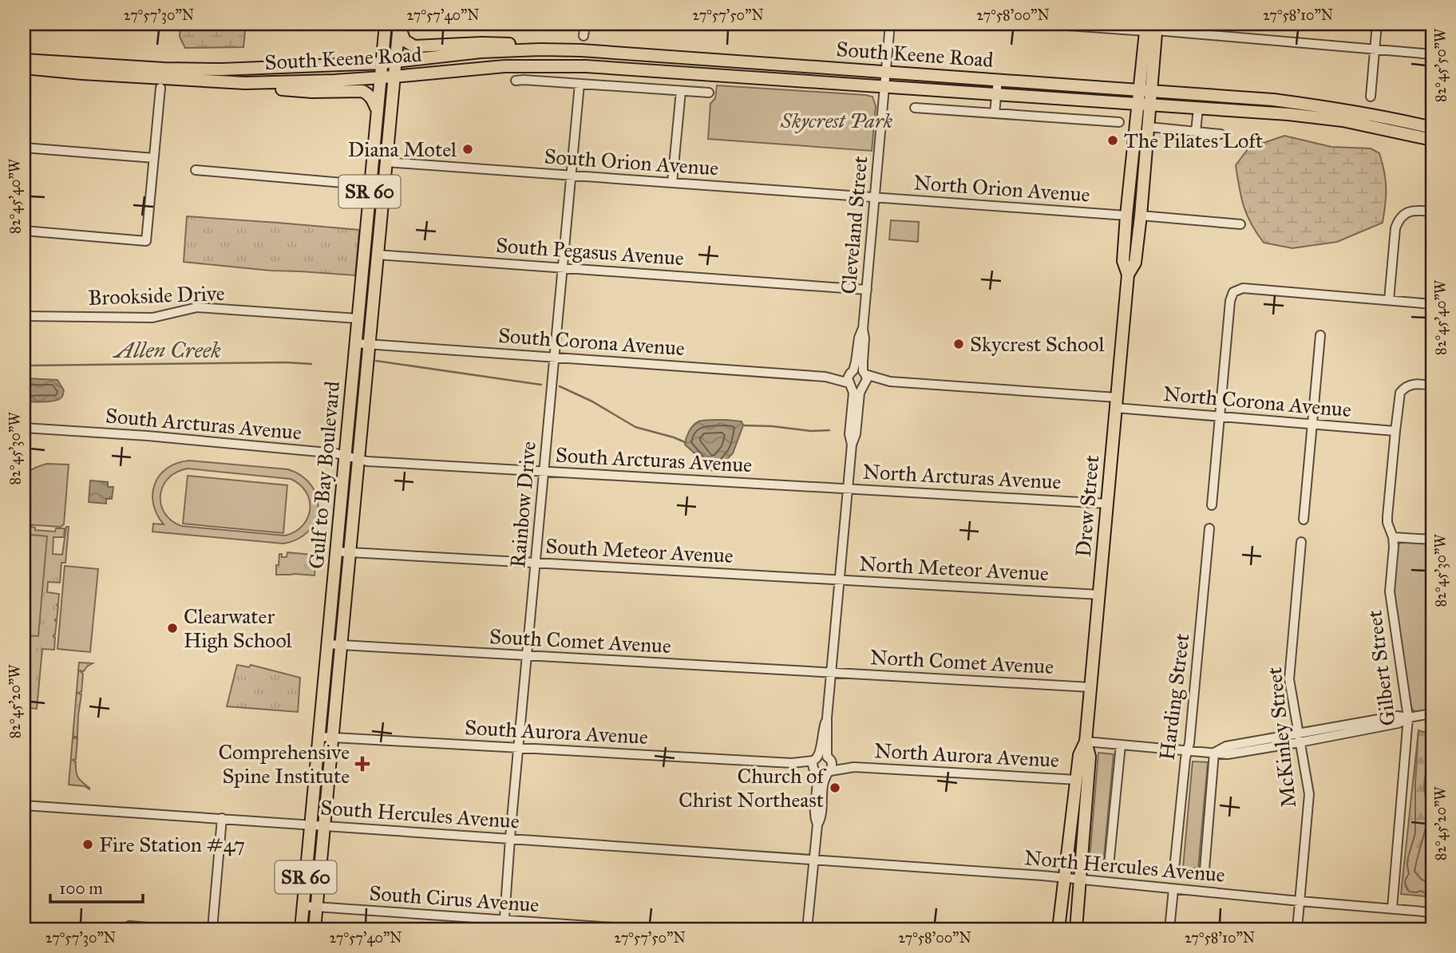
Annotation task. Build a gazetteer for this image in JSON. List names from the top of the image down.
{
  "streets": {
    "main road": [
      "South Keene Road",
      "SR 60",
      "Gulf to Bay Boulevard",
      "Drew Street"
    ],
    "street": [
      "South Orion Avenue",
      "North Orion Avenue",
      "Cleveland Street",
      "South Pegasus Avenue",
      "Brookside Drive",
      "South Corona Avenue",
      "North Corona Avenue",
      "South Arcturas Avenue",
      "North Arcturas Avenue",
      "Rainbow Drive",
      "South Meteor Avenue",
      "North Meteor Avenue",
      "South Comet Avenue",
      "North Comet Avenue",
      "Gilbert Street",
      "Harding Street",
      "South Aurora Avenue",
      "McKinley Street",
      "North Aurora Avenue",
      "South Hercules Avenue",
      "North Hercules Avenue",
      "South Cirus Avenue"
    ]
  },
  "crossings": [
    ["South Keene Road", "Cleveland Street"],
    ["South Keene Road", "Gulf to Bay Boulevard"],
    ["South Keene Road", "Drew Street"],
    ["South Orion Avenue", "North Orion Avenue"],
    ["South Orion Avenue", "Cleveland Street"],
    ["South Orion Avenue", "Gulf to Bay Boulevard"],
    ["South Orion Avenue", "Rainbow Drive"],
    ["North Orion Avenue", "Cleveland Street"],
    ["North Orion Avenue", "Drew Street"],
    ["Cleveland Street", "South Pegasus Avenue"],
    ["Cleveland Street", "South Corona Avenue"],
    ["Cleveland Street", "North Corona Avenue"],
    ["South Pegasus Avenue", "Gulf to Bay Boulevard"],
    ["South Pegasus Avenue", "Rainbow Drive"],
    ["Brookside Drive", "Gulf to Bay Boulevard"],
    ["South Corona Avenue", "North Corona Avenue"],
    ["South Corona Avenue", "Gulf to Bay Boulevard"],
    ["South Corona Avenue", "Rainbow Drive"],
    ["North Corona Avenue", "Drew Street"],
    ["North Corona Avenue", "Gilbert Street"],
    ["South Arcturas Avenue", "Gulf to Bay Boulevard"],
    ["South Arcturas Avenue", "North Arcturas Avenue"],
    ["South Arcturas Avenue", "Rainbow Drive"],
    ["Gulf to Bay Boulevard", "South Meteor Avenue"],
    ["Gulf to Bay Boulevard", "South Comet Avenue"],
    ["Gulf to Bay Boulevard", "South Aurora Avenue"],
    ["Gulf to Bay Boulevard", "South Hercules Avenue"],
    ["Gulf to Bay Boulevard", "South Cirus Avenue"],
    ["North Arcturas Avenue", "Drew Street"],
    ["Rainbow Drive", "South Meteor Avenue"],
    ["Rainbow Drive", "South Comet Avenue"],
    ["Rainbow Drive", "South Aurora Avenue"],
    ["Rainbow Drive", "South Hercules Avenue"],
    ["Rainbow Drive", "South Cirus Avenue"],
    ["Drew Street", "North Meteor Avenue"],
    ["Drew Street", "North Comet Avenue"],
    ["Drew Street", "North Aurora Avenue"],
    ["Drew Street", "North Hercules Avenue"],
    ["South Meteor Avenue", "North Meteor Avenue"],
    ["South Comet Avenue", "North Comet Avenue"],
    ["Gilbert Street", "North Hercules Avenue"],
    ["South Aurora Avenue", "North Aurora Avenue"],
    ["McKinley Street", "North Hercules Avenue"],
    ["South Hercules Avenue", "North Hercules Avenue"]
  ],
  "water": ["Allen Creek"],
  "parks": ["Skycrest Park"],
  "places": {
    "other": [
      "The Pilates Loft",
      "Diana Motel",
      "Skycrest School",
      "Clearwater High School",
      "Church of Christ Northeast",
      "Fire Station #47"
    ],
    "health": ["Comprehensive Spine Institute"]
  },
  "scale_bar": "100 m",
  "coordinates": [
    "27°57'30\"N",
    "27°57'40\"N",
    "27°57'50\"N",
    "27°58'00\"N",
    "27°58'10\"N",
    "82°45'50\"W",
    "82°45'40\"W",
    "82°45'30\"W",
    "82°45'20\"W"
  ]
}
